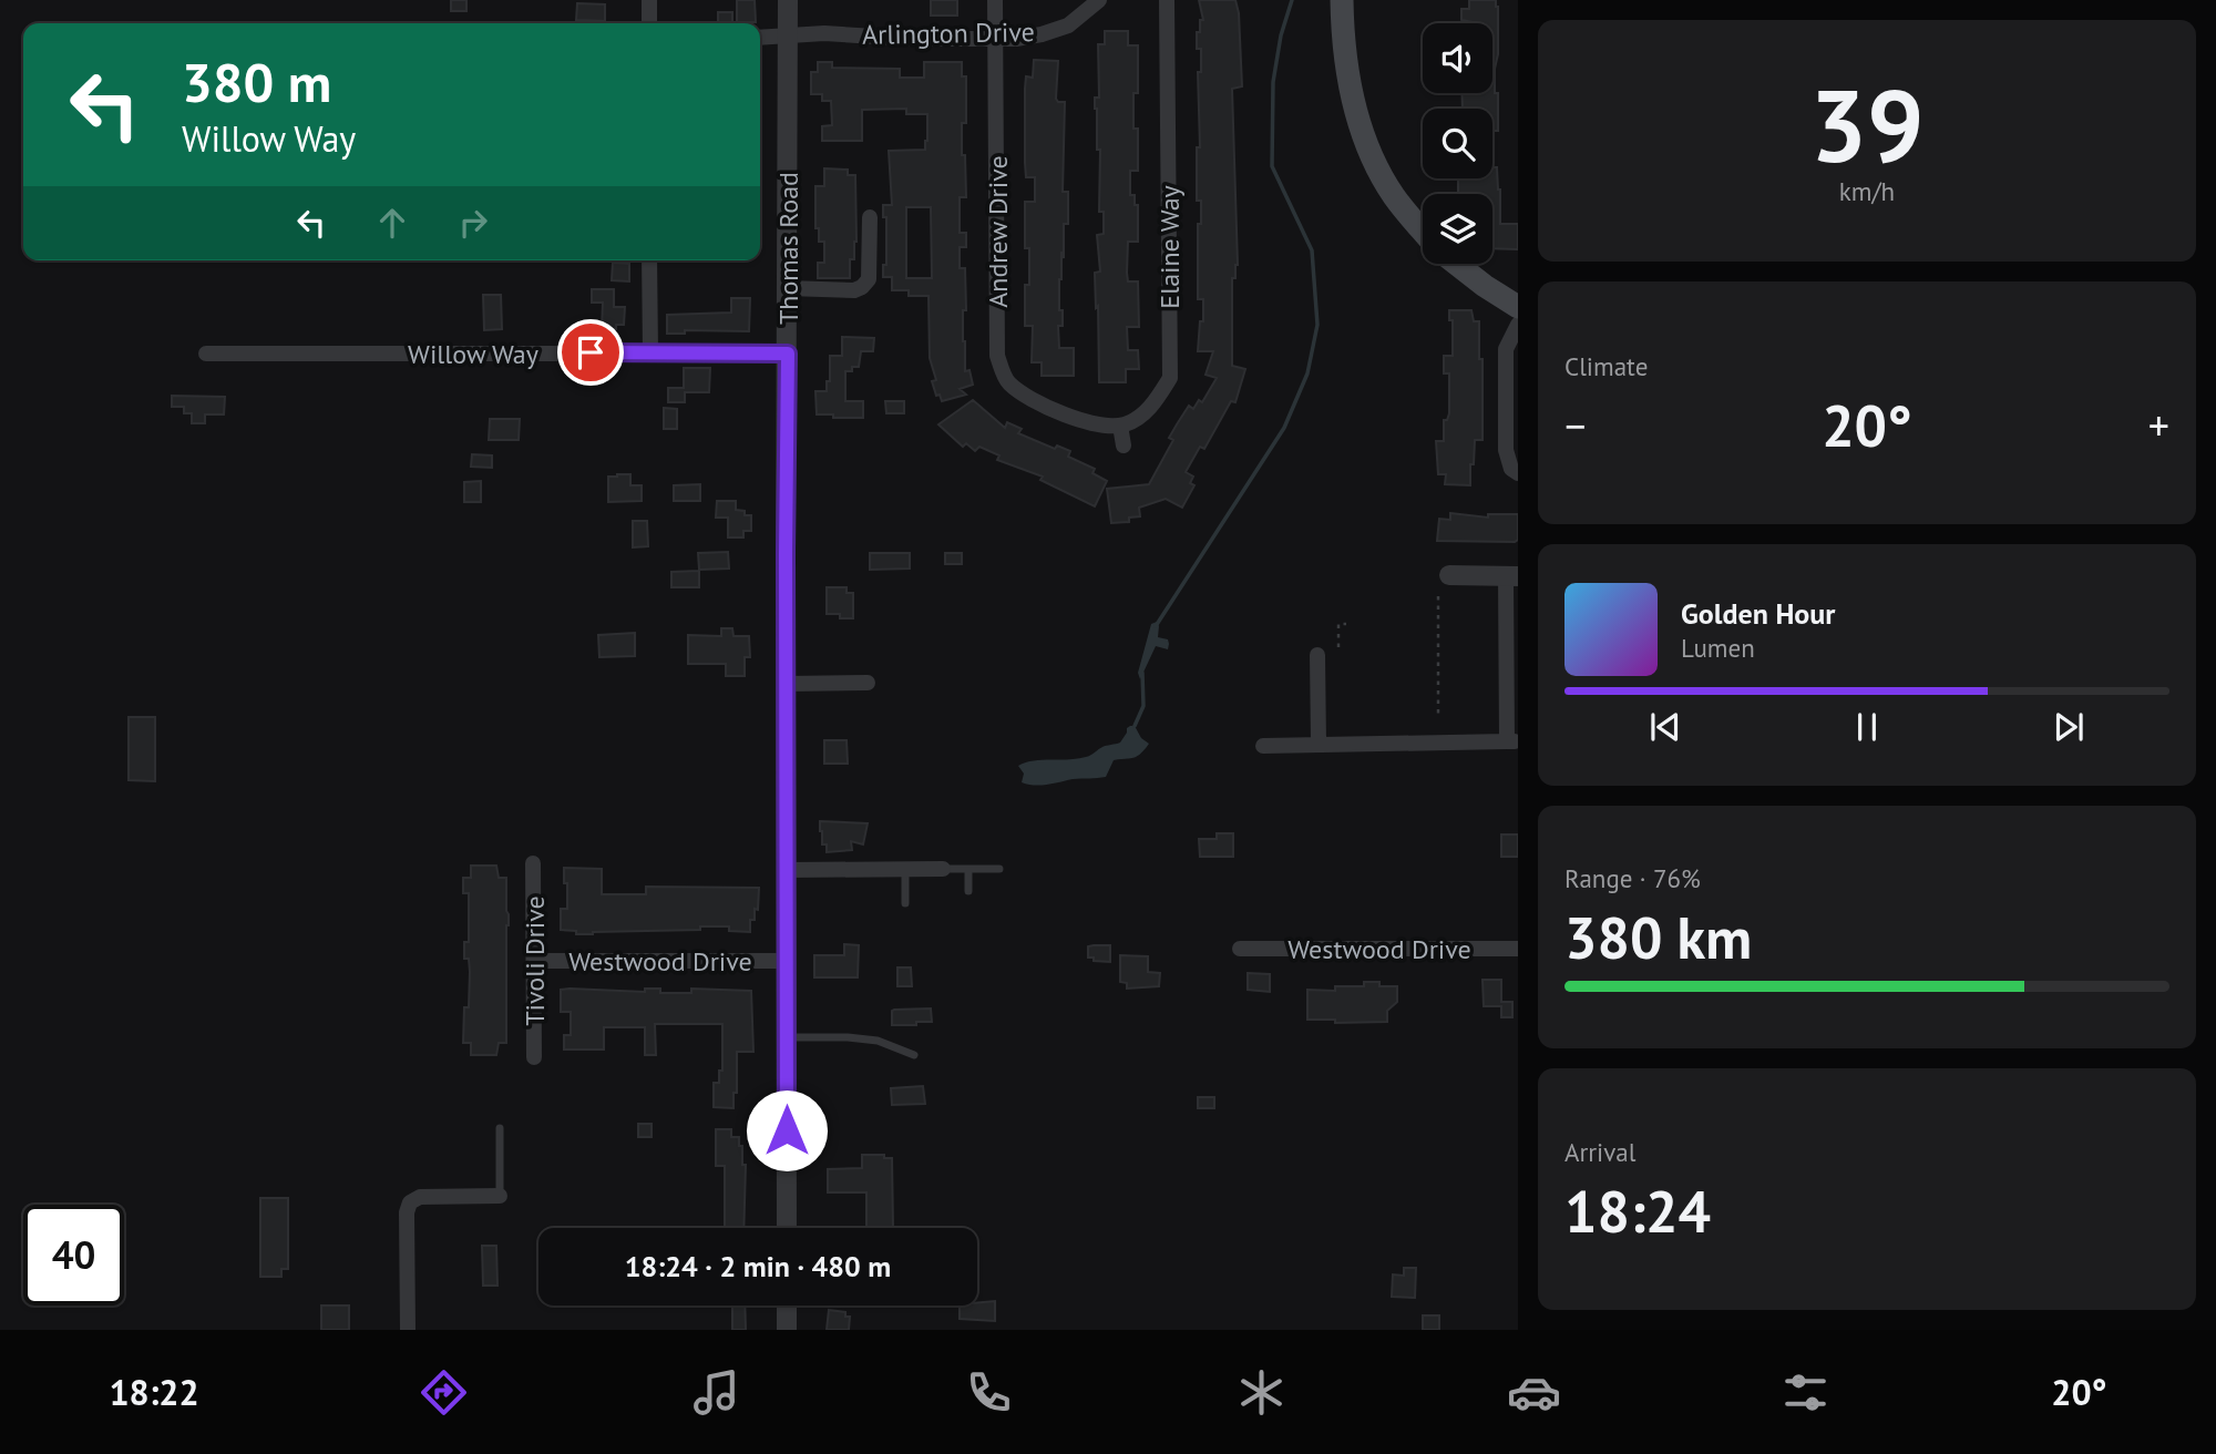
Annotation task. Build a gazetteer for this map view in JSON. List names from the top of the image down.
{
  "streets": {
    "street": [
      "Arlington Drive",
      "Andrew Drive",
      "Elaine Way",
      "Thomas Road",
      "Willow Way",
      "Westwood Drive",
      "Tivoli Drive"
    ]
  },
  "crossings": [
    ["Arlington Drive", "Andrew Drive"],
    ["Arlington Drive", "Thomas Road"],
    ["Andrew Drive", "Elaine Way"],
    ["Thomas Road", "Willow Way"],
    ["Thomas Road", "Westwood Drive"],
    ["Westwood Drive", "Tivoli Drive"]
  ],
  "page": {
    "tile": [
      ["39", "km/h"],
      "Climate",
      ["Range · 76%", "380 km"],
      ["Arrival", "18:24"]
    ],
    "turn": ["380 m", "Willow Way"],
    "heat": ["−", "20°", "+"],
    "song": ["Golden Hour", "Lumen"],
    "limit": "40",
    "trip": "18:24 · 2 min · 480 m",
    "tabs": ["18:22", "20°"]
  }
}
